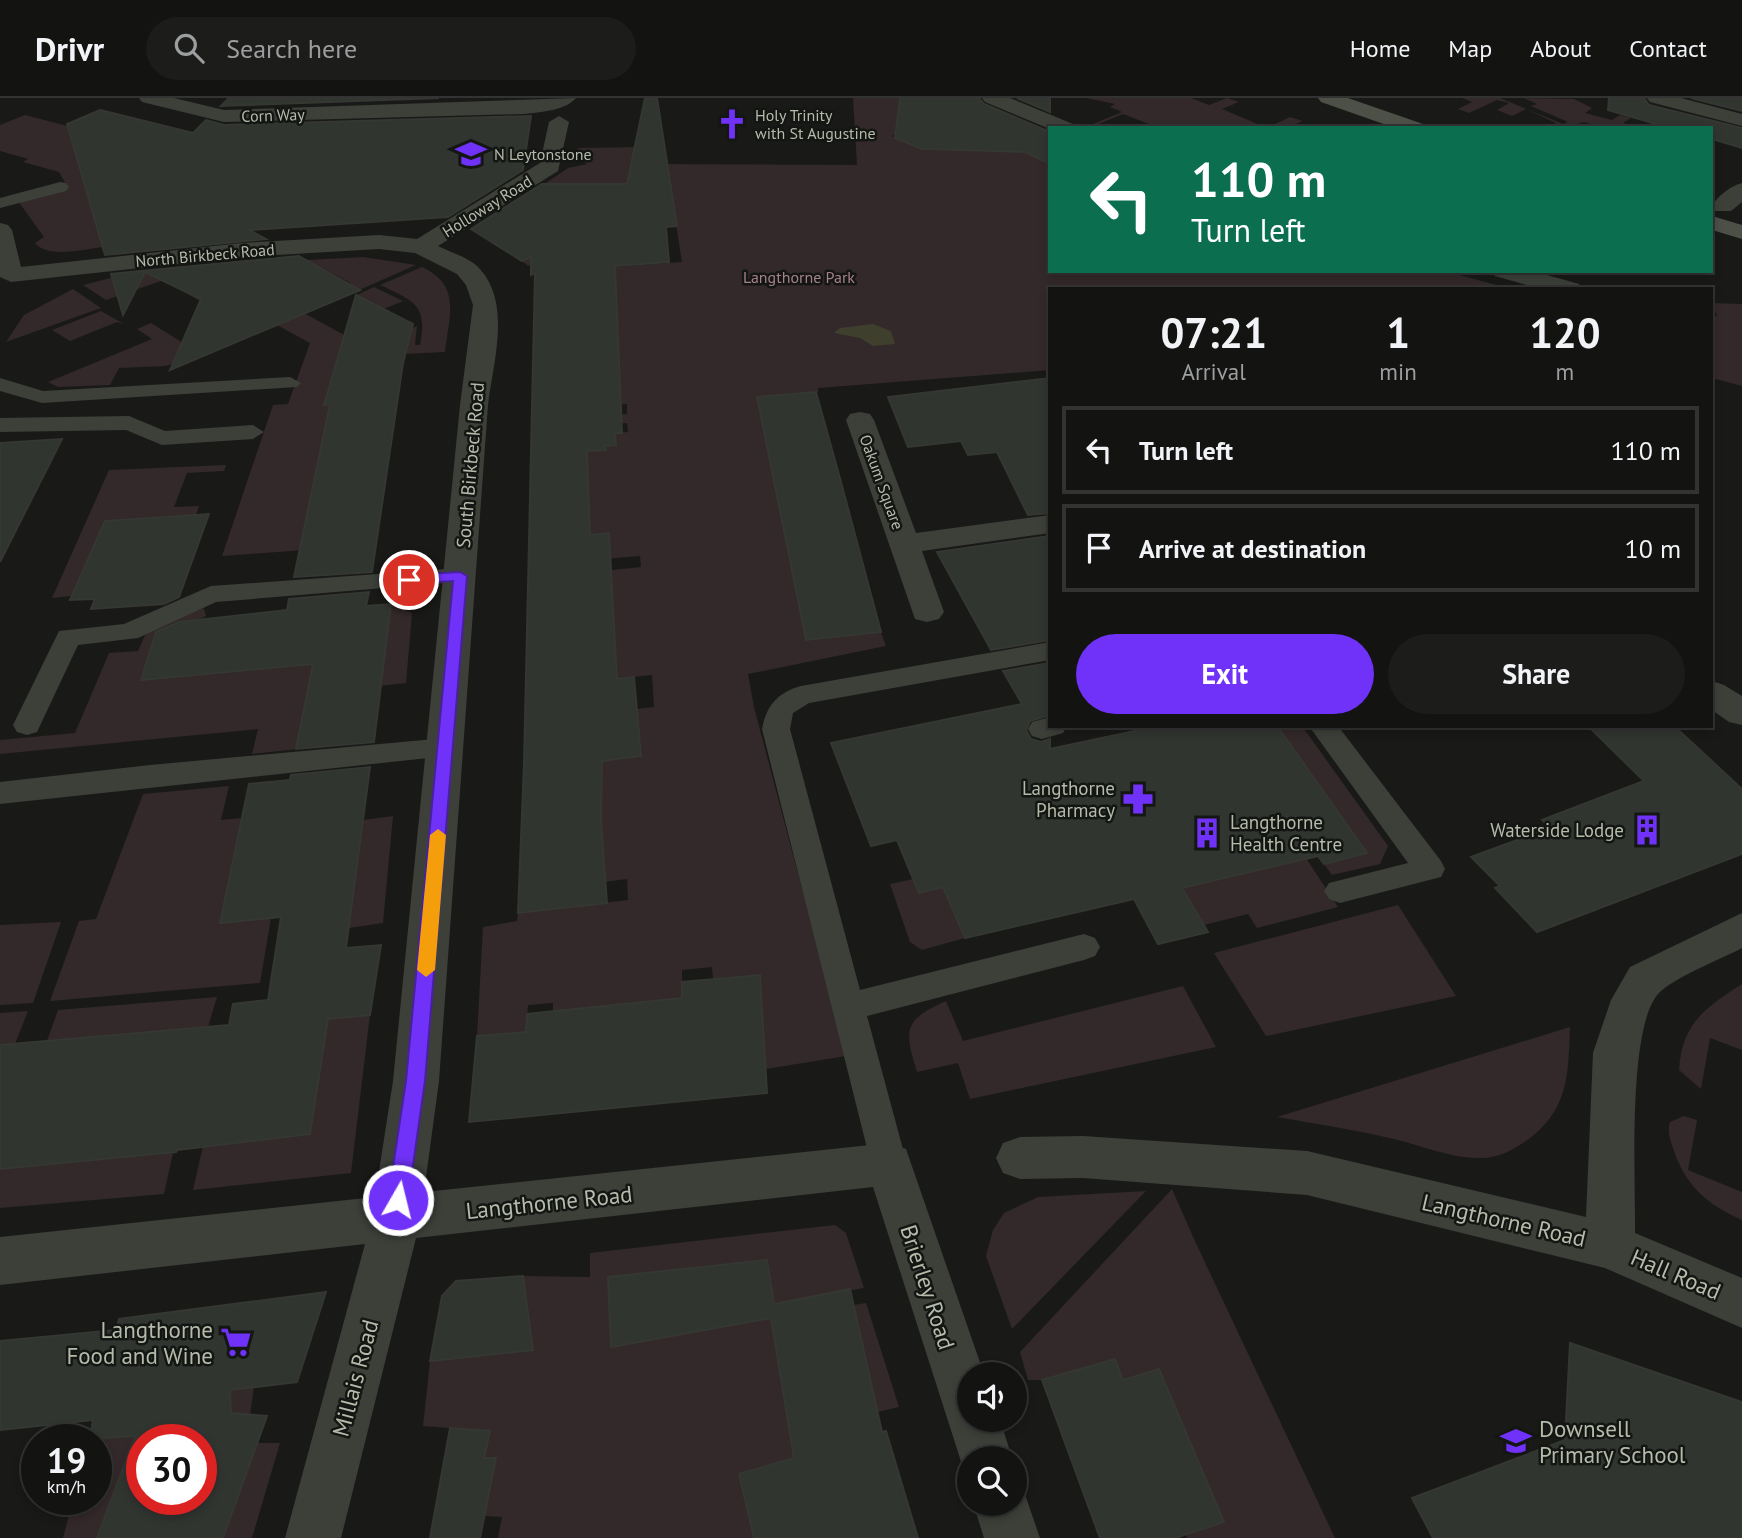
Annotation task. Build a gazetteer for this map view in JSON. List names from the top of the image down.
{
  "streets": {
    "street": [
      "Corn Way",
      "Holloway Road",
      "North Birkbeck Road",
      "South Birkbeck Road",
      "Oakum Square",
      "Langthorne Road",
      "Hall Road",
      "Brierley Road",
      "Millais Road"
    ]
  },
  "crossings": [
    ["Holloway Road", "North Birkbeck Road"],
    ["Holloway Road", "South Birkbeck Road"],
    ["North Birkbeck Road", "South Birkbeck Road"],
    ["South Birkbeck Road", "Langthorne Road"],
    ["South Birkbeck Road", "Millais Road"],
    ["Langthorne Road", "Hall Road"],
    ["Langthorne Road", "Brierley Road"],
    ["Langthorne Road", "Millais Road"]
  ],
  "parks": ["Langthorne Park"],
  "places": {
    "church": ["Holy Trinity with St Augustine"],
    "school or university": ["N Leytonstone", "Downsell Primary School"],
    "pharmacy": ["Langthorne Pharmacy"],
    "building": ["Waterside Lodge", "Langthorne Health Centre"],
    "supermarket": ["Langthorne Food and Wine"]
  },
  "page": {
    "header": "Drivr",
    "search": "Search here",
    "nav": [
      "Home",
      "Map",
      "About",
      "Contact"
    ],
    "turn": ["110 m", "Turn left"],
    "eta": [
      "07:21",
      "Arrival",
      "1",
      "min",
      "120",
      "m"
    ],
    "list": [
      {
        "name": "Turn left",
        "value": "110 m"
      },
      {
        "name": "Arrive at destination",
        "value": "10 m"
      }
    ],
    "buttons": ["Exit", "Share"],
    "speed": "19 km/h",
    "limit": "30"
  }
}
